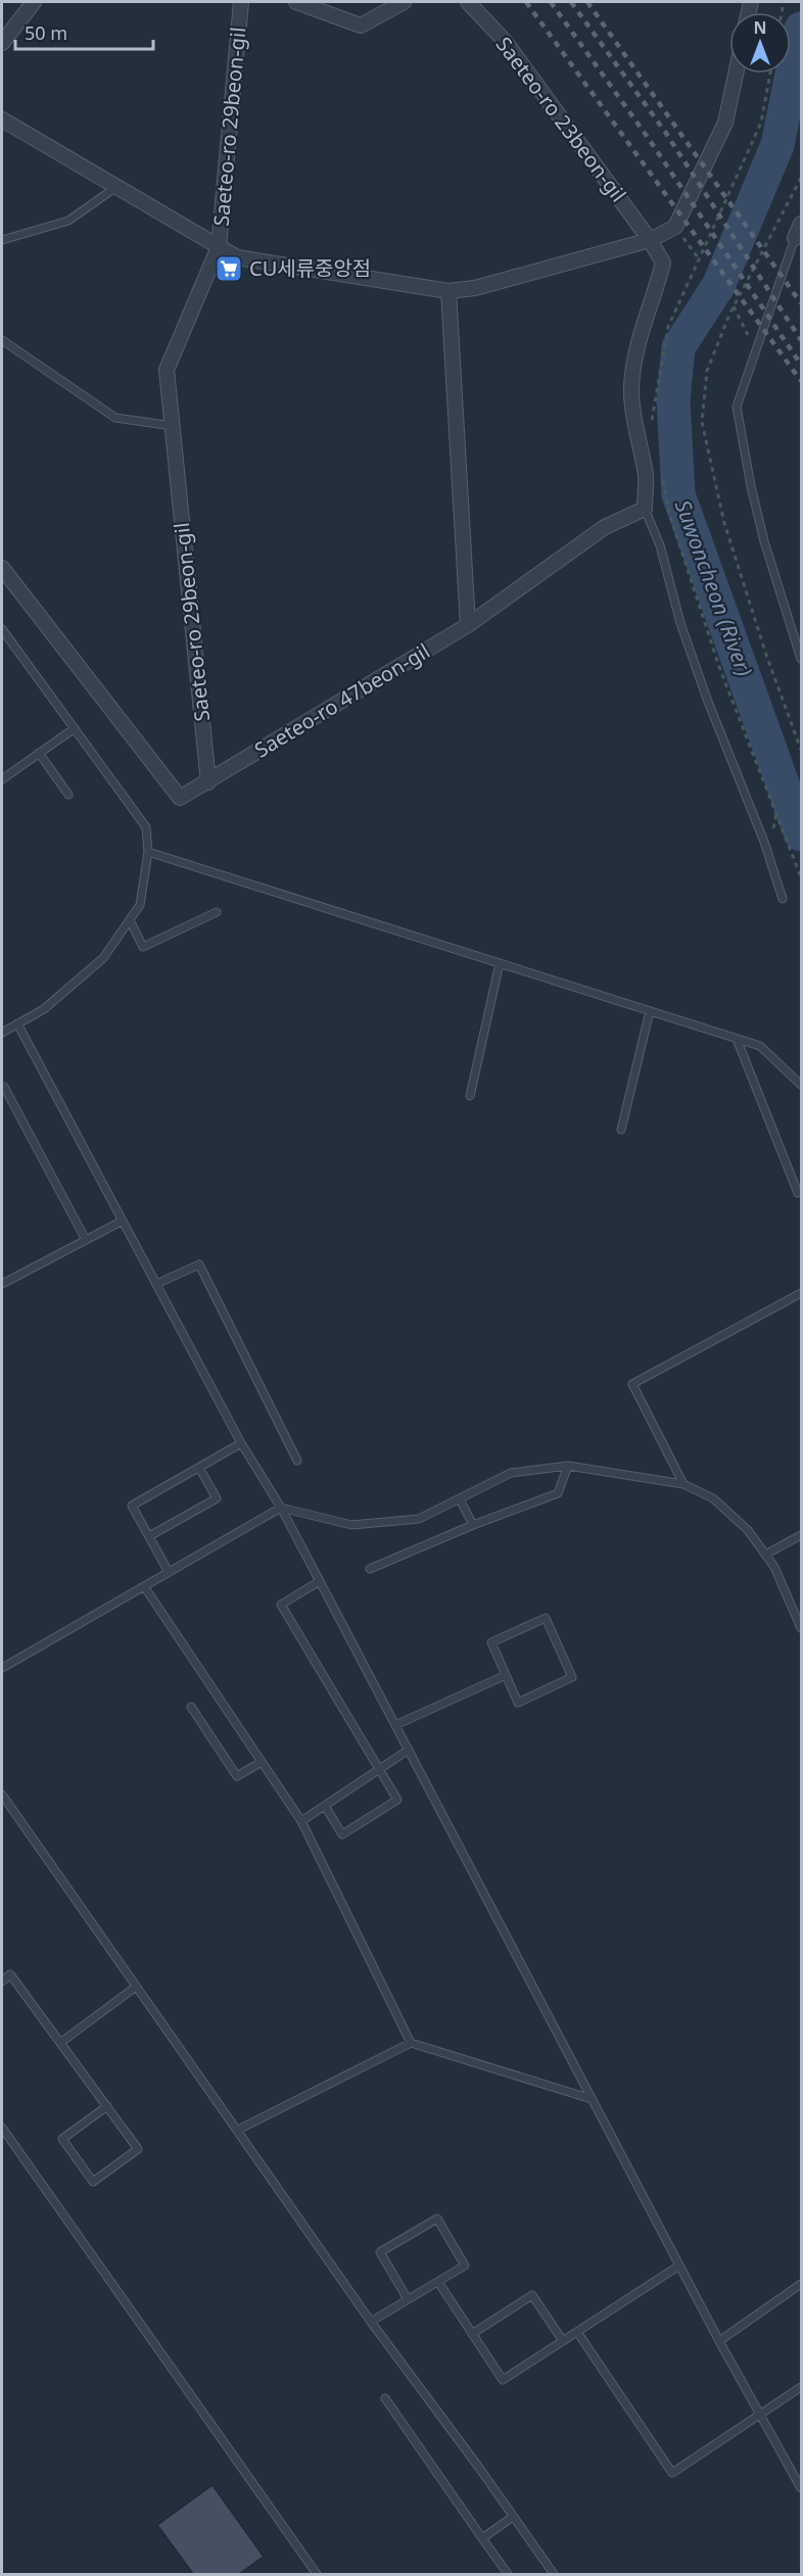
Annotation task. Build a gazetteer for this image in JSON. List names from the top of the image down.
{
  "streets": {
    "street": ["Saeteo-ro 23beon-gil", "Saeteo-ro 29beon-gil", "Saeteo-ro 47beon-gil"]
  },
  "crossings": [
    ["Saeteo-ro 23beon-gil", "Saeteo-ro 47beon-gil"],
    ["Saeteo-ro 29beon-gil", "Saeteo-ro 47beon-gil"]
  ],
  "water": ["Suwoncheon (River)"],
  "places": {
    "supermarket": ["CU세류중앙점"]
  },
  "scale_bar": "50 m",
  "north": "top"
}
